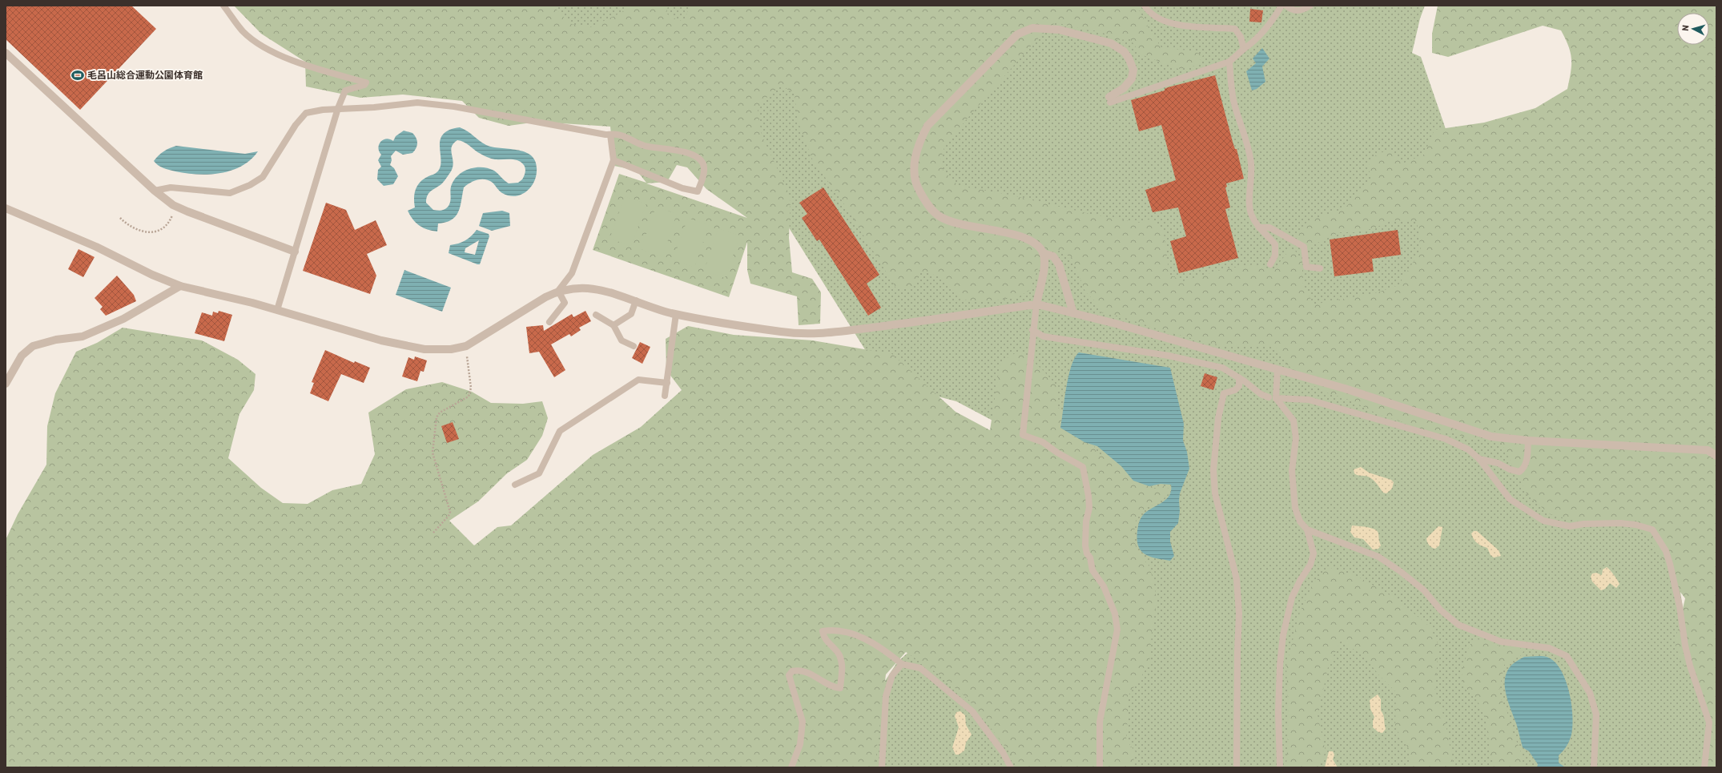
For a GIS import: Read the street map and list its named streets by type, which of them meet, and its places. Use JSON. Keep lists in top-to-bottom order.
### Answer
{
  "places": {
    "sports": ["毛呂山総合運動公園体育館"]
  },
  "north": "left"
}
